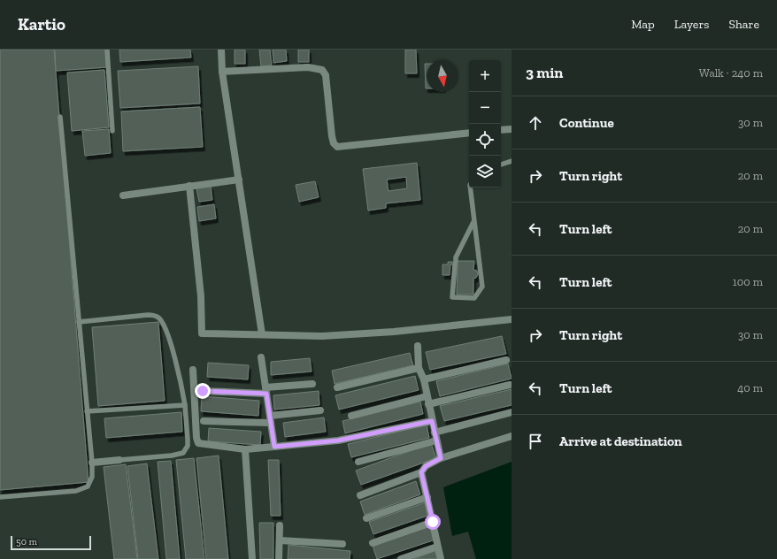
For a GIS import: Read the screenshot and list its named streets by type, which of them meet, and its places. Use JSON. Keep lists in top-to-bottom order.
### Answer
{
  "scale_bar": "50 m",
  "north": "bottom",
  "page": {
    "header": "Kartio",
    "nav": ["Map", "Layers", "Share"],
    "heading": ["3 min", "Walk · 240 m"],
    "map_buttons": ["+", "−"],
    "list": [
      ["Continue", "30 m"],
      ["Turn right", "20 m"],
      ["Turn left", "20 m"],
      ["Turn left", "100 m"],
      ["Turn right", "30 m"],
      ["Turn left", "40 m"],
      "Arrive at destination"
    ],
    "scale": "50 m"
  }
}
